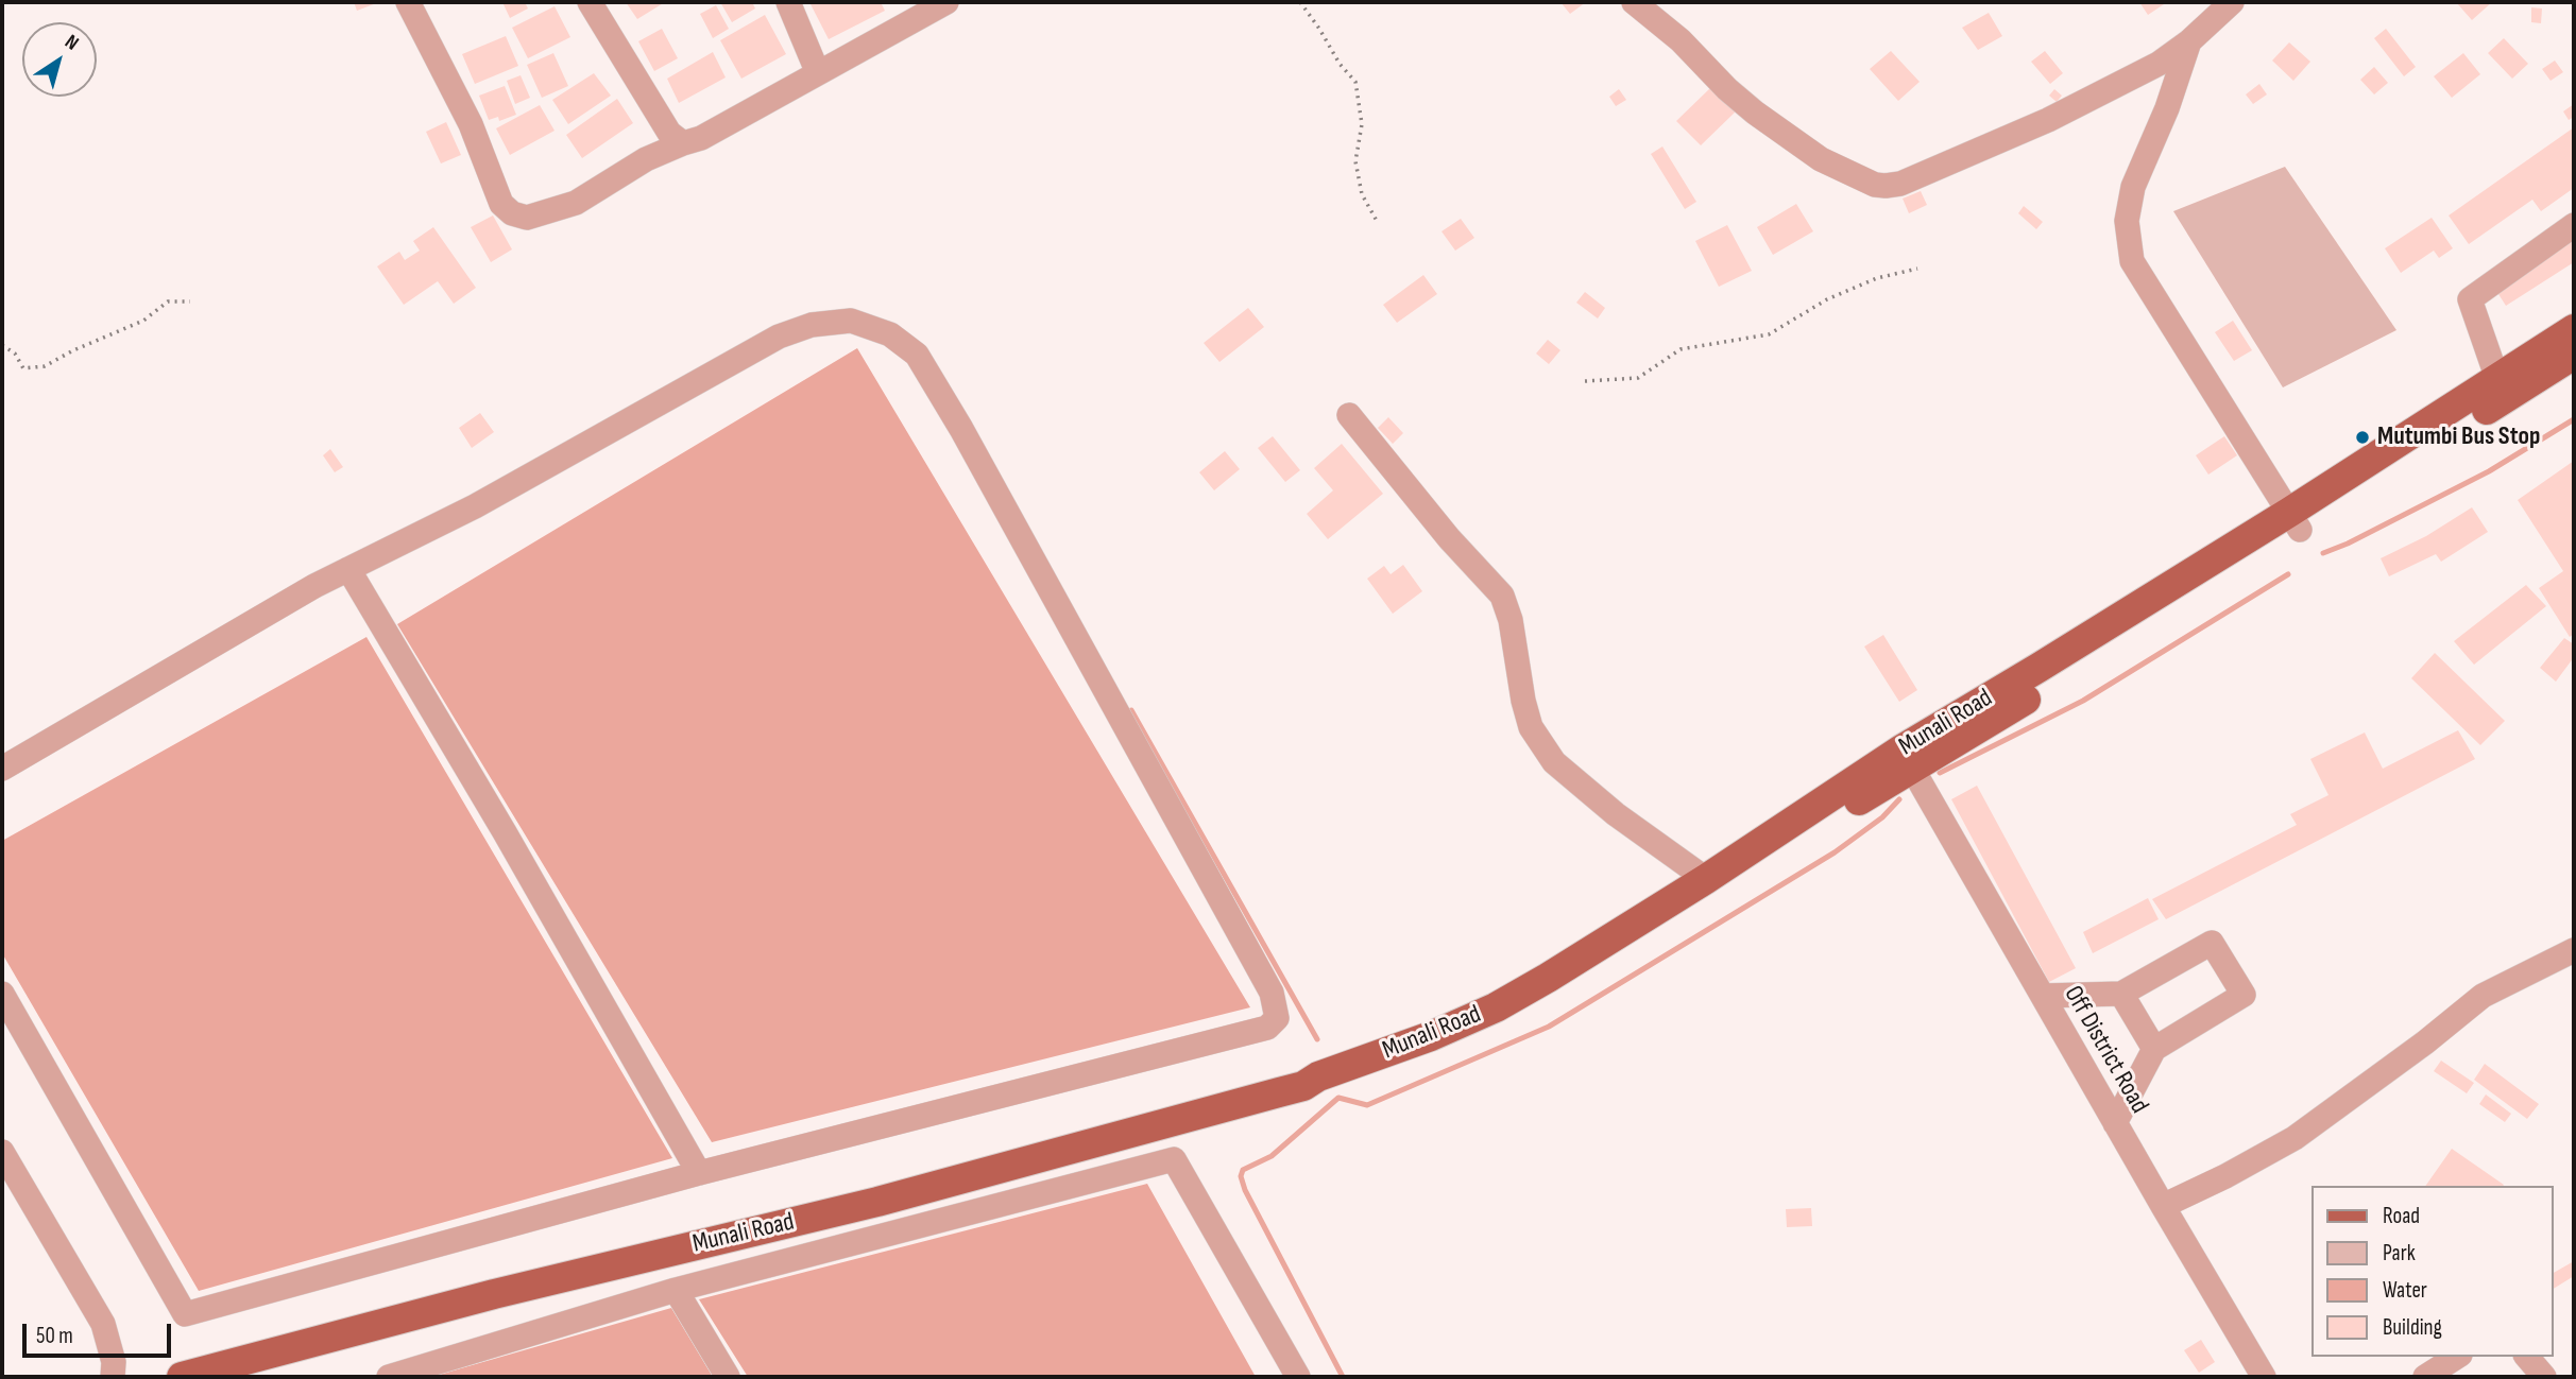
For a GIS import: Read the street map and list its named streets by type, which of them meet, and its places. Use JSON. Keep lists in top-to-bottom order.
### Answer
{
  "streets": {
    "main road": ["Munali Road"],
    "street": ["Off District Road"]
  },
  "crossings": [
    ["Munali Road", "Off District Road"]
  ],
  "places": ["Mutumbi Bus Stop"],
  "legend": [
    "Road",
    "Park",
    "Water",
    "Building"
  ],
  "scale_bar": "50 m",
  "north": "top right"
}
